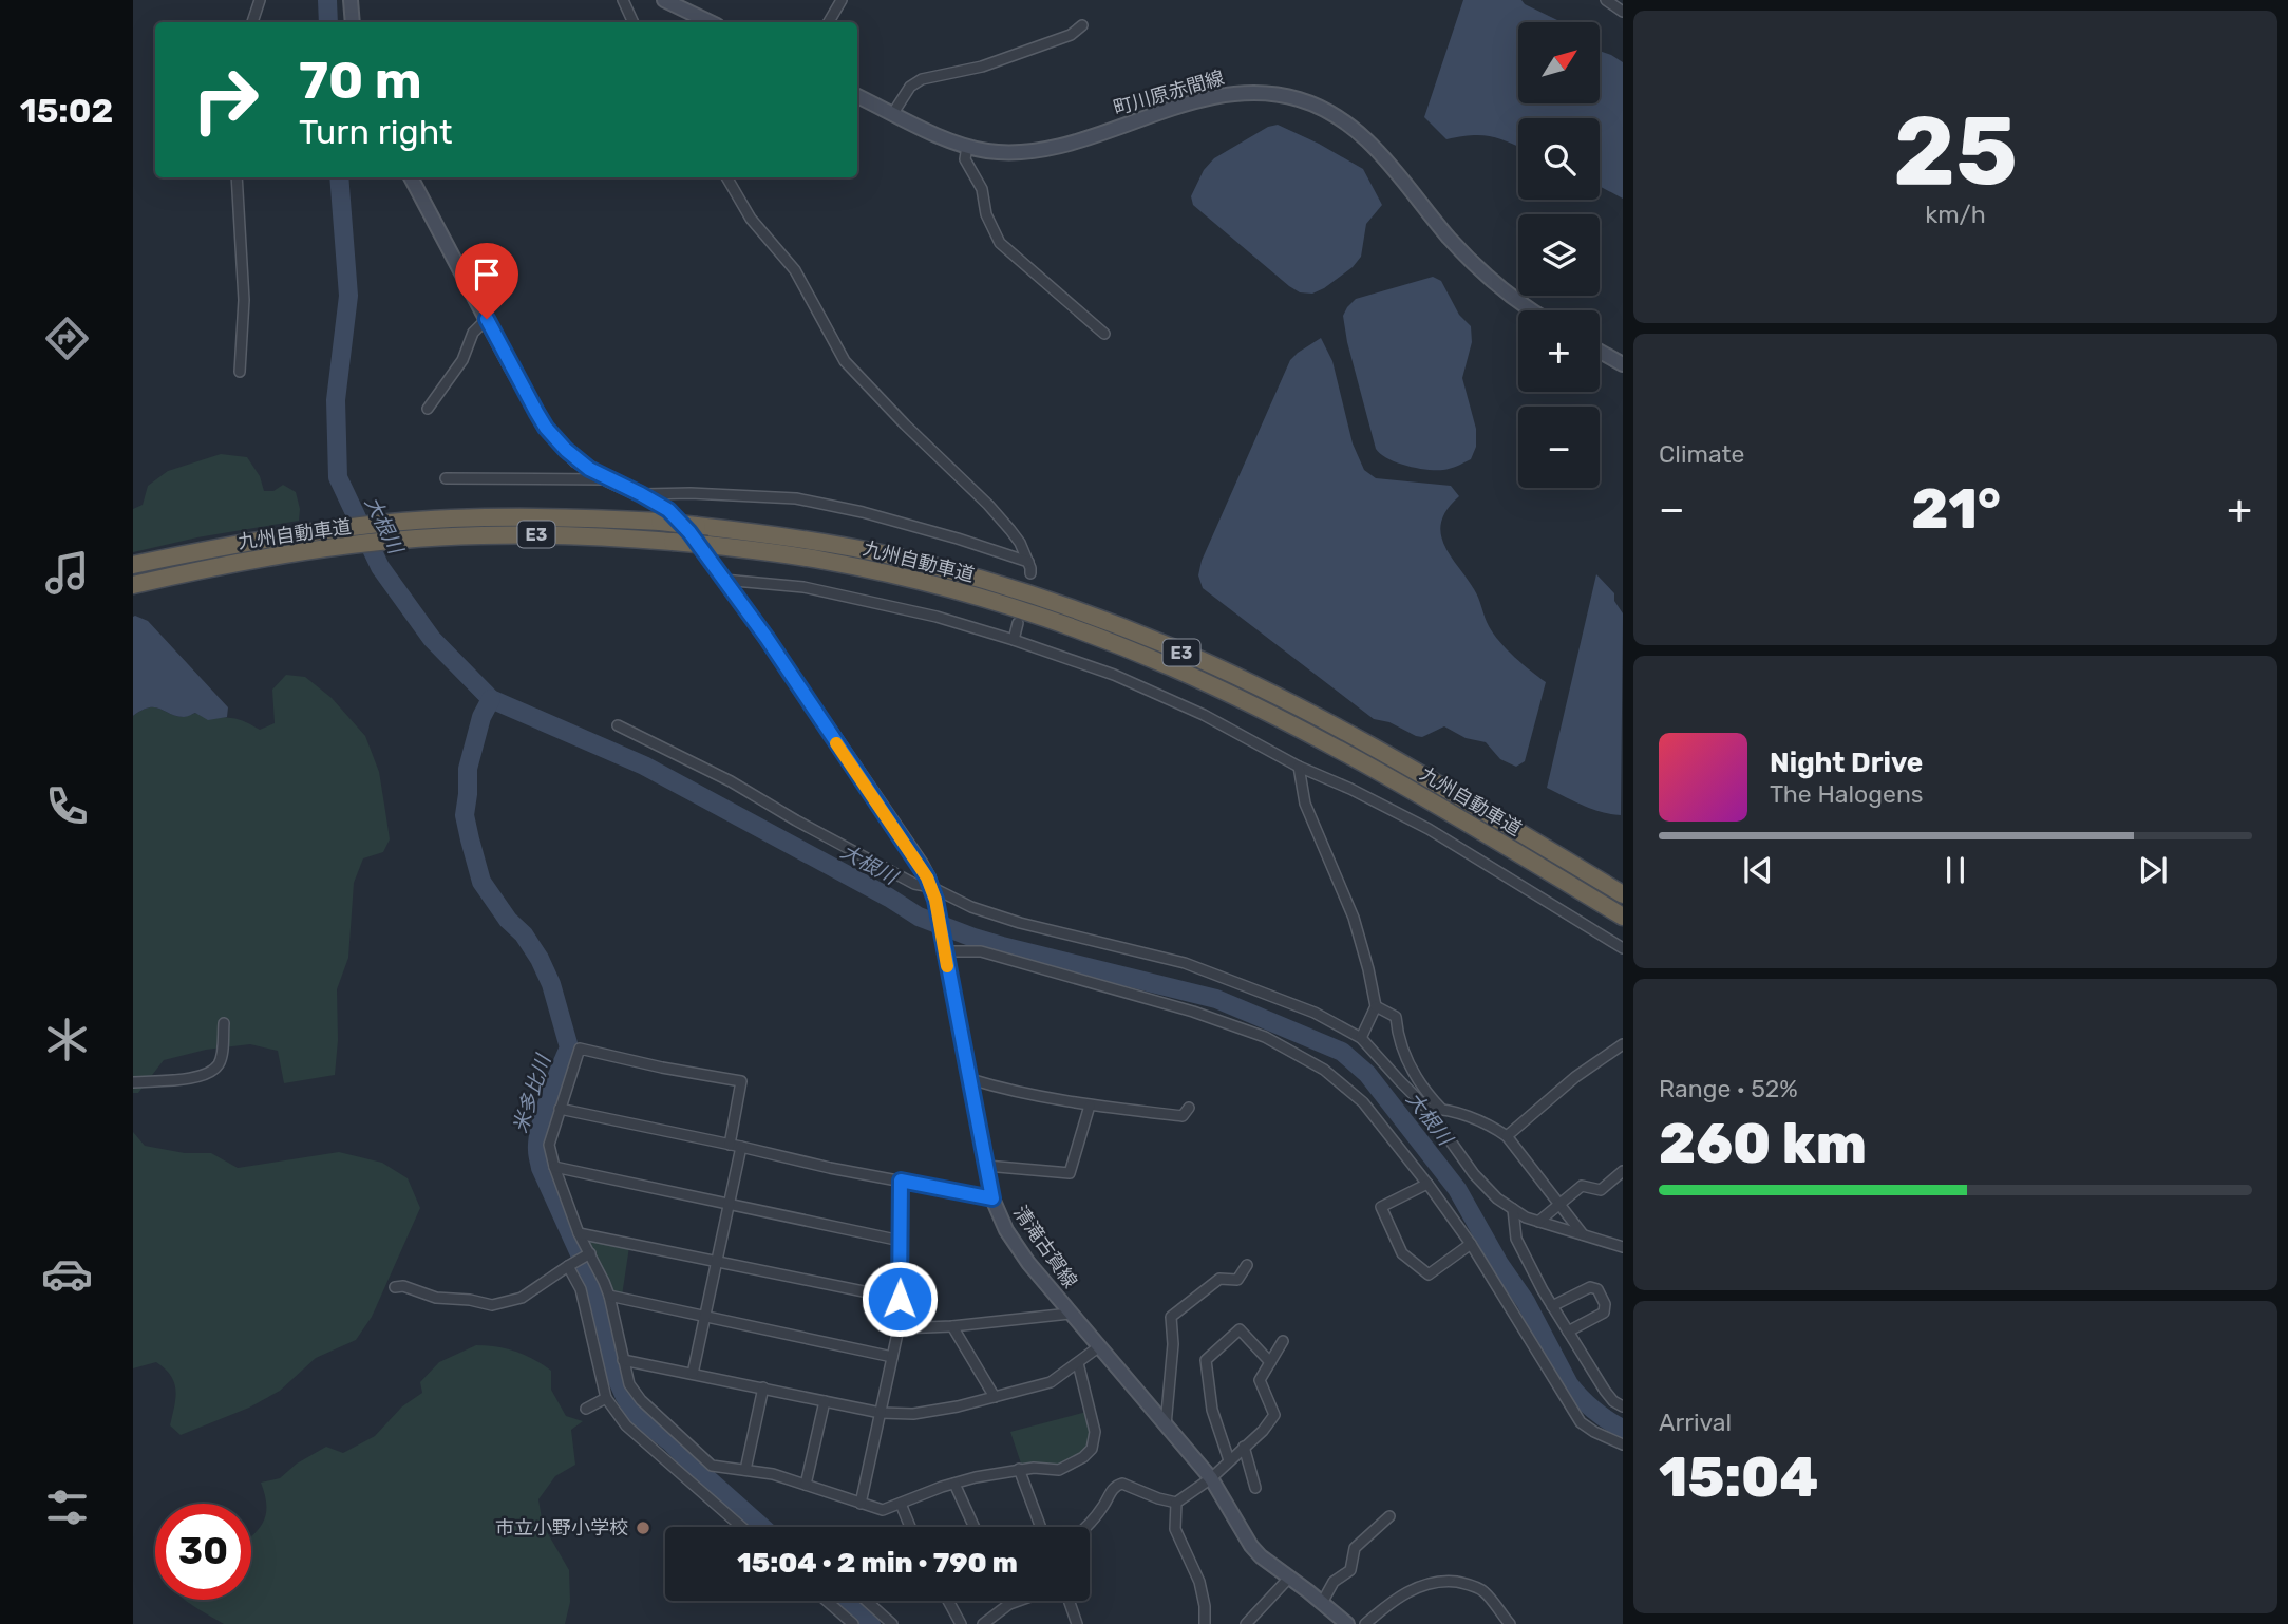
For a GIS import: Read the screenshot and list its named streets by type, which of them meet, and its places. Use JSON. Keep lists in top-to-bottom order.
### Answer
{
  "streets": {
    "highway": ["九州自動車道", "E3"],
    "main road": ["町川原赤間線", "清滝古賀線"]
  },
  "water": ["大根川", "米多比川"],
  "places": ["市立小野小学校"],
  "north": "top right",
  "page": {
    "tabs": "15:02",
    "tile": [
      ["25", "km/h"],
      "Climate",
      ["Range · 52%", "260 km"],
      ["Arrival", "15:04"]
    ],
    "map_buttons": ["+", "−"],
    "turn": ["70 m", "Turn right"],
    "heat": ["−", "21°", "+"],
    "song": ["Night Drive", "The Halogens"],
    "limit": "30",
    "trip": "15:04 · 2 min · 790 m"
  }
}
